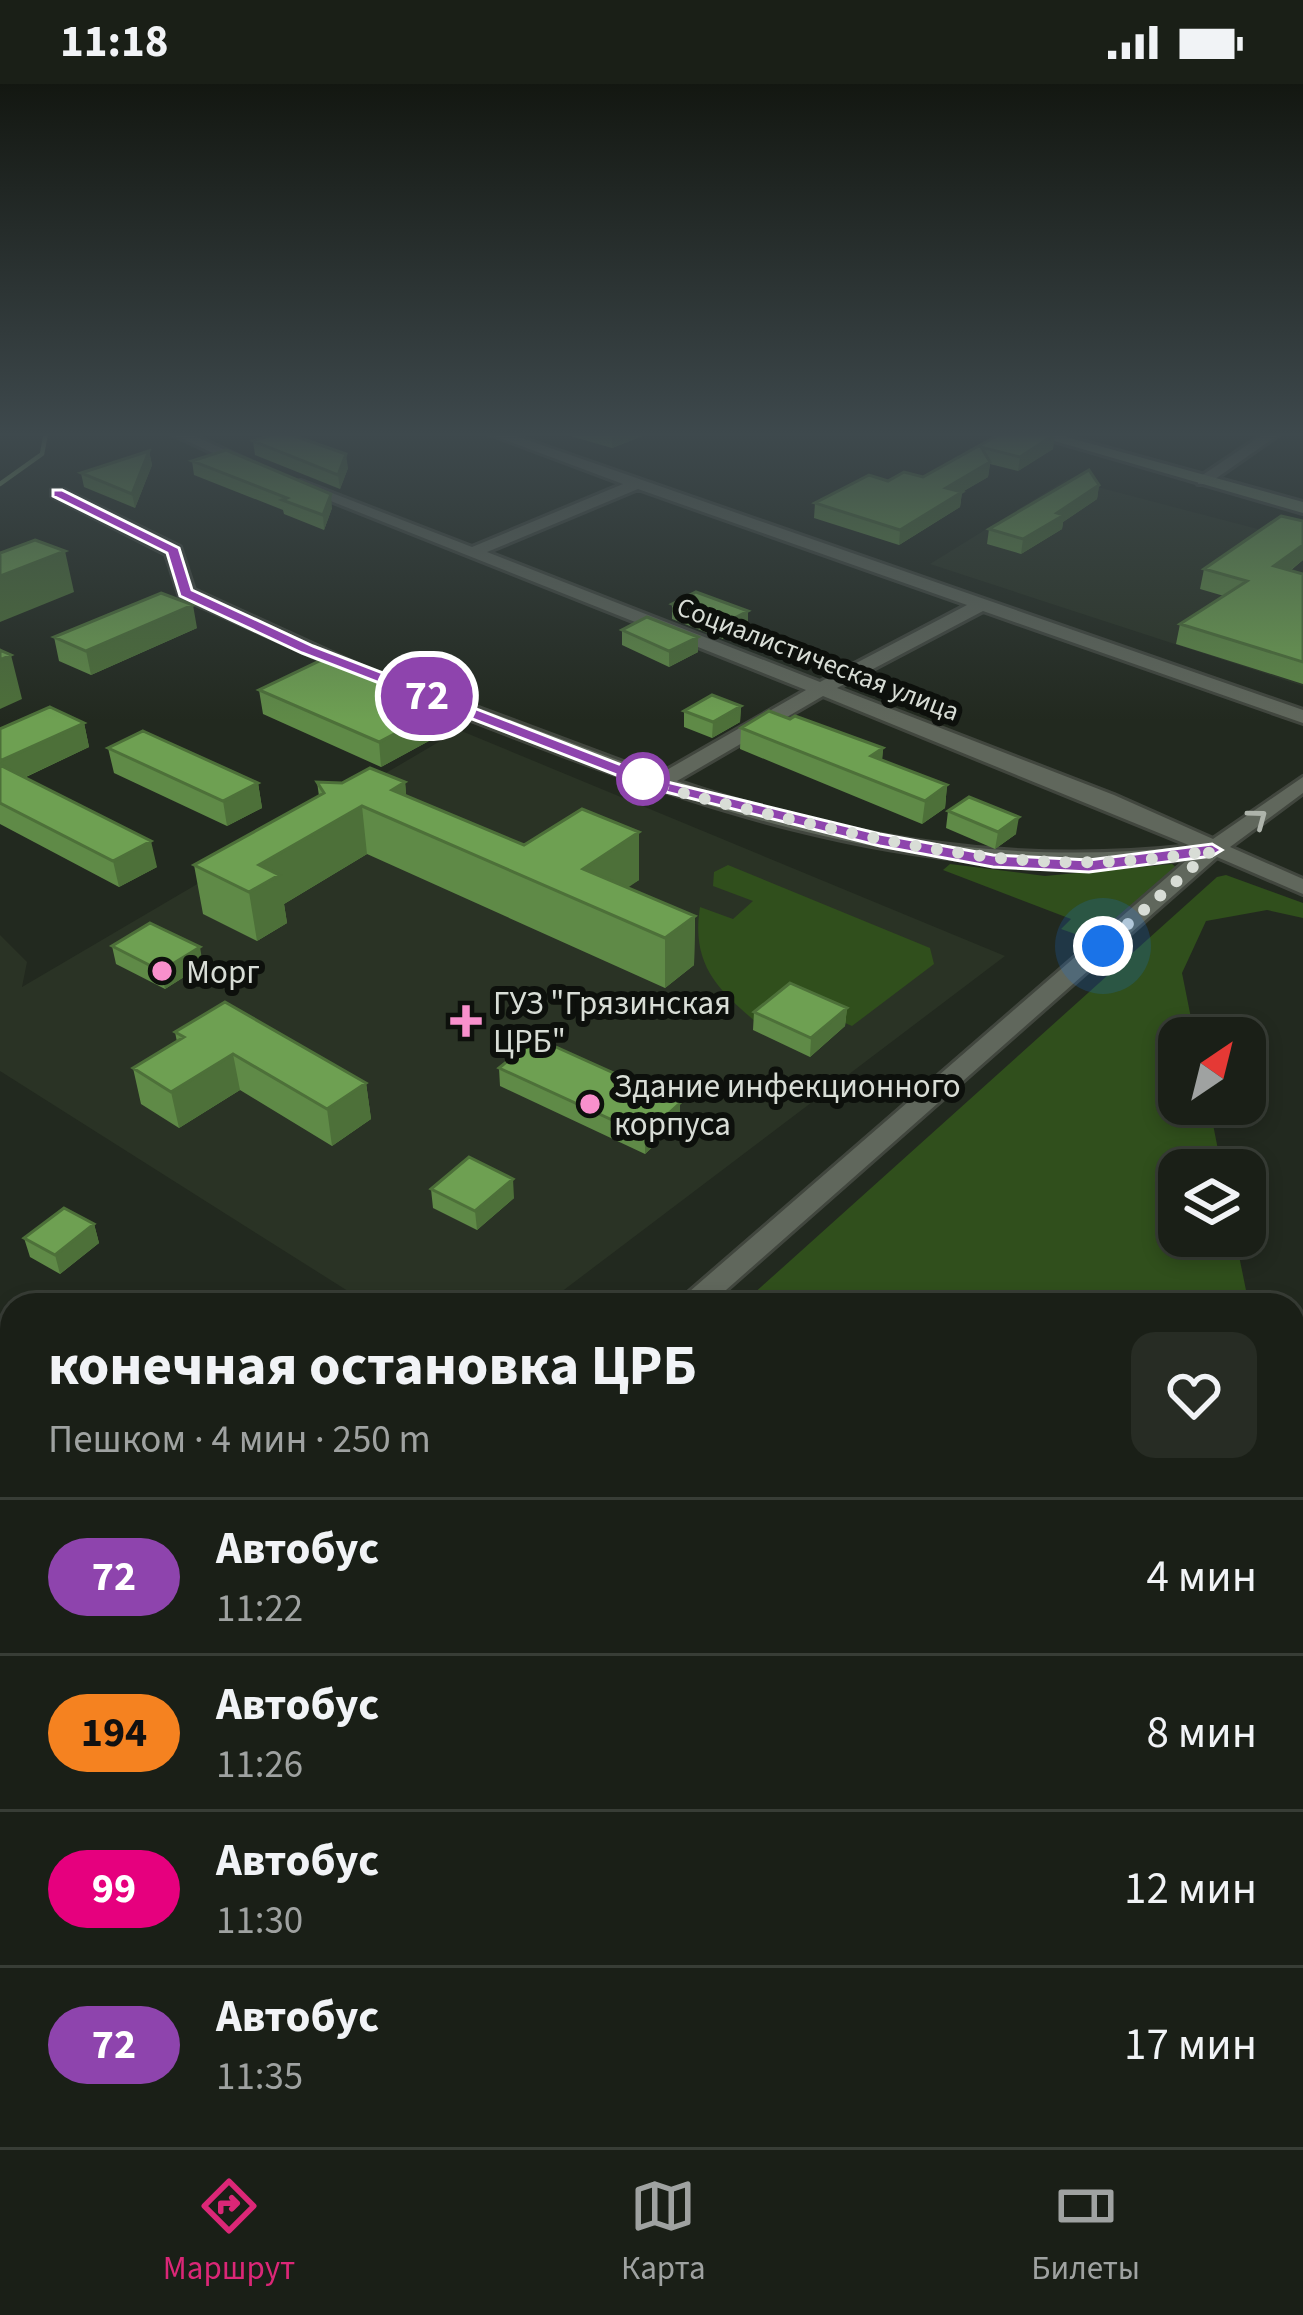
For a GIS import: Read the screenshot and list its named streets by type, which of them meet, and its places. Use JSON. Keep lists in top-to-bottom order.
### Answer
{
  "streets": {
    "street": ["Социалистическая улица"]
  },
  "places": {
    "other": ["Морг", "Здание инфекционного корпуса"],
    "health": ["ГУЗ \"Грязинская ЦРБ\""]
  },
  "lines": ["bus line 72"],
  "north": "top right",
  "page": {
    "status": "11:18",
    "on_map": "72",
    "heading": ["конечная остановка ЦРБ", "Пешком · 4 мин · 250 m"],
    "list": [
      {
        "mark": "72",
        "name": "Автобус",
        "note": "11:22",
        "value": "4 мин"
      },
      {
        "mark": "194",
        "name": "Автобус",
        "note": "11:26",
        "value": "8 мин"
      },
      {
        "mark": "99",
        "name": "Автобус",
        "note": "11:30",
        "value": "12 мин"
      },
      {
        "mark": "72",
        "name": "Автобус",
        "note": "11:35",
        "value": "17 мин"
      }
    ],
    "tabs": ["Маршрут", "Карта", "Билеты"]
  }
}
